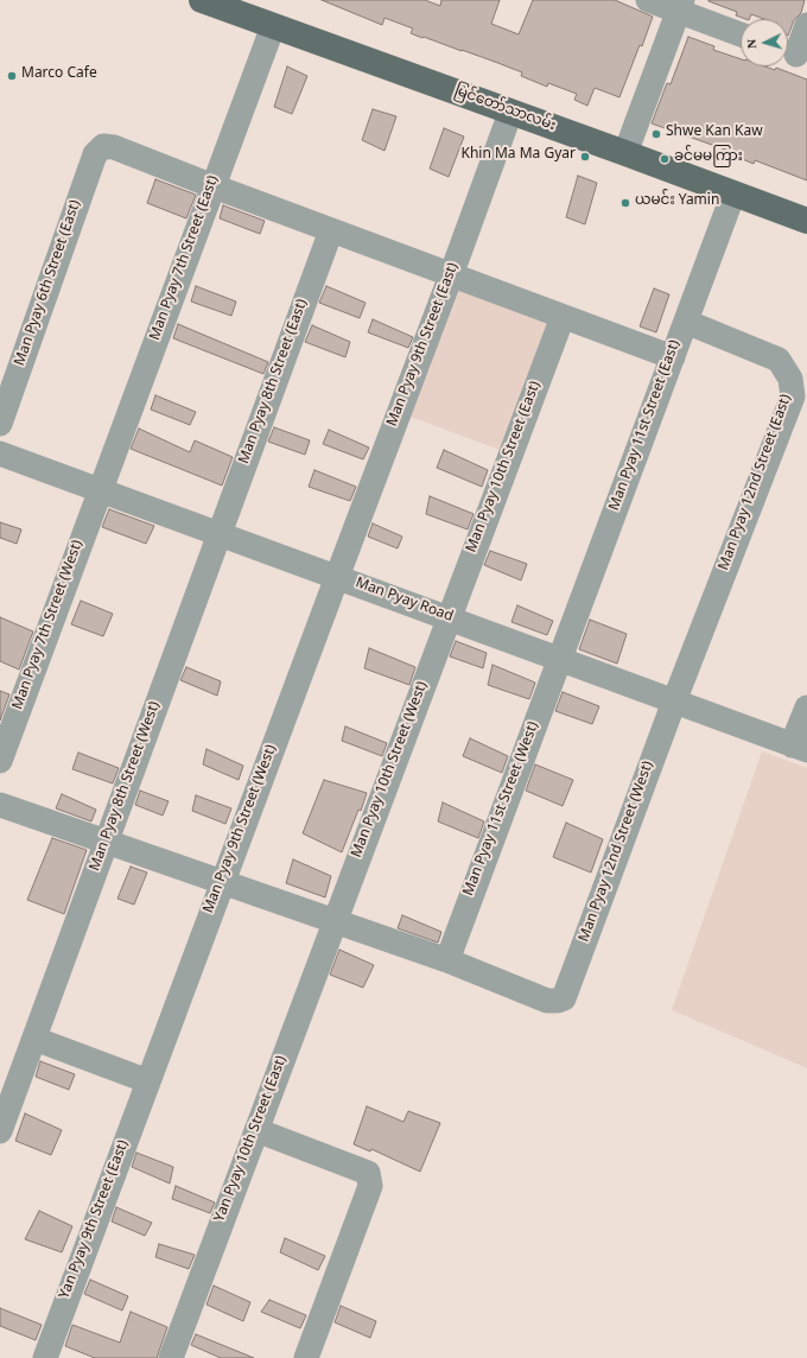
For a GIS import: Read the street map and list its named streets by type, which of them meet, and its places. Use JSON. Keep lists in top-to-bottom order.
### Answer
{
  "streets": {
    "main road": ["မြင်တော်သာလမ်း"],
    "street": [
      "Man Pyay 7th Street (East)",
      "Man Pyay 6th Street (East)",
      "Man Pyay 9th Street (East)",
      "Man Pyay 8th Street (East)",
      "Man Pyay 11st Street (East)",
      "Man Pyay 10th Street (East)",
      "Man Pyay 12nd Street (East)",
      "Man Pyay Road",
      "Man Pyay 7th Street (West)",
      "Man Pyay 10th Street (West)",
      "Man Pyay 8th Street (West)",
      "Man Pyay 11st Street (West)",
      "Man Pyay 9th Street (West)",
      "Man Pyay 12nd Street (West)",
      "Yan Pyay 10th Street (East)",
      "Yan Pyay 9th Street (East)"
    ]
  },
  "crossings": [
    ["မြင်တော်သာလမ်း", "Man Pyay 7th Street (East)"],
    ["မြင်တော်သာလမ်း", "Man Pyay 9th Street (East)"],
    ["မြင်တော်သာလမ်း", "Man Pyay 11st Street (East)"],
    ["Man Pyay 7th Street (East)", "Man Pyay 6th Street (East)"],
    ["Man Pyay 7th Street (East)", "Man Pyay Road"],
    ["Man Pyay 7th Street (East)", "Man Pyay 7th Street (West)"],
    ["Man Pyay 9th Street (East)", "Man Pyay Road"],
    ["Man Pyay 9th Street (East)", "Man Pyay 9th Street (West)"],
    ["Man Pyay 8th Street (East)", "Man Pyay Road"],
    ["Man Pyay 8th Street (East)", "Man Pyay 8th Street (West)"],
    ["Man Pyay 11st Street (East)", "Man Pyay 12nd Street (East)"],
    ["Man Pyay 11st Street (East)", "Man Pyay Road"],
    ["Man Pyay 11st Street (East)", "Man Pyay 11st Street (West)"],
    ["Man Pyay 10th Street (East)", "Man Pyay Road"],
    ["Man Pyay 10th Street (East)", "Man Pyay 10th Street (West)"],
    ["Man Pyay 12nd Street (East)", "Man Pyay Road"],
    ["Man Pyay 12nd Street (East)", "Man Pyay 12nd Street (West)"],
    ["Man Pyay Road", "Man Pyay 7th Street (West)"],
    ["Man Pyay Road", "Man Pyay 10th Street (West)"],
    ["Man Pyay Road", "Man Pyay 8th Street (West)"],
    ["Man Pyay Road", "Man Pyay 11st Street (West)"],
    ["Man Pyay Road", "Man Pyay 9th Street (West)"],
    ["Man Pyay Road", "Man Pyay 12nd Street (West)"],
    ["Man Pyay 10th Street (West)", "Yan Pyay 10th Street (East)"],
    ["Man Pyay 11st Street (West)", "Man Pyay 12nd Street (West)"],
    ["Man Pyay 9th Street (West)", "Yan Pyay 9th Street (East)"]
  ],
  "places": [
    "Marco Cafe",
    "Shwe Kan Kaw",
    "Khin Ma Ma Gyar",
    "ခင်မမကြား",
    "ယမင်း Yamin"
  ],
  "north": "left"
}
